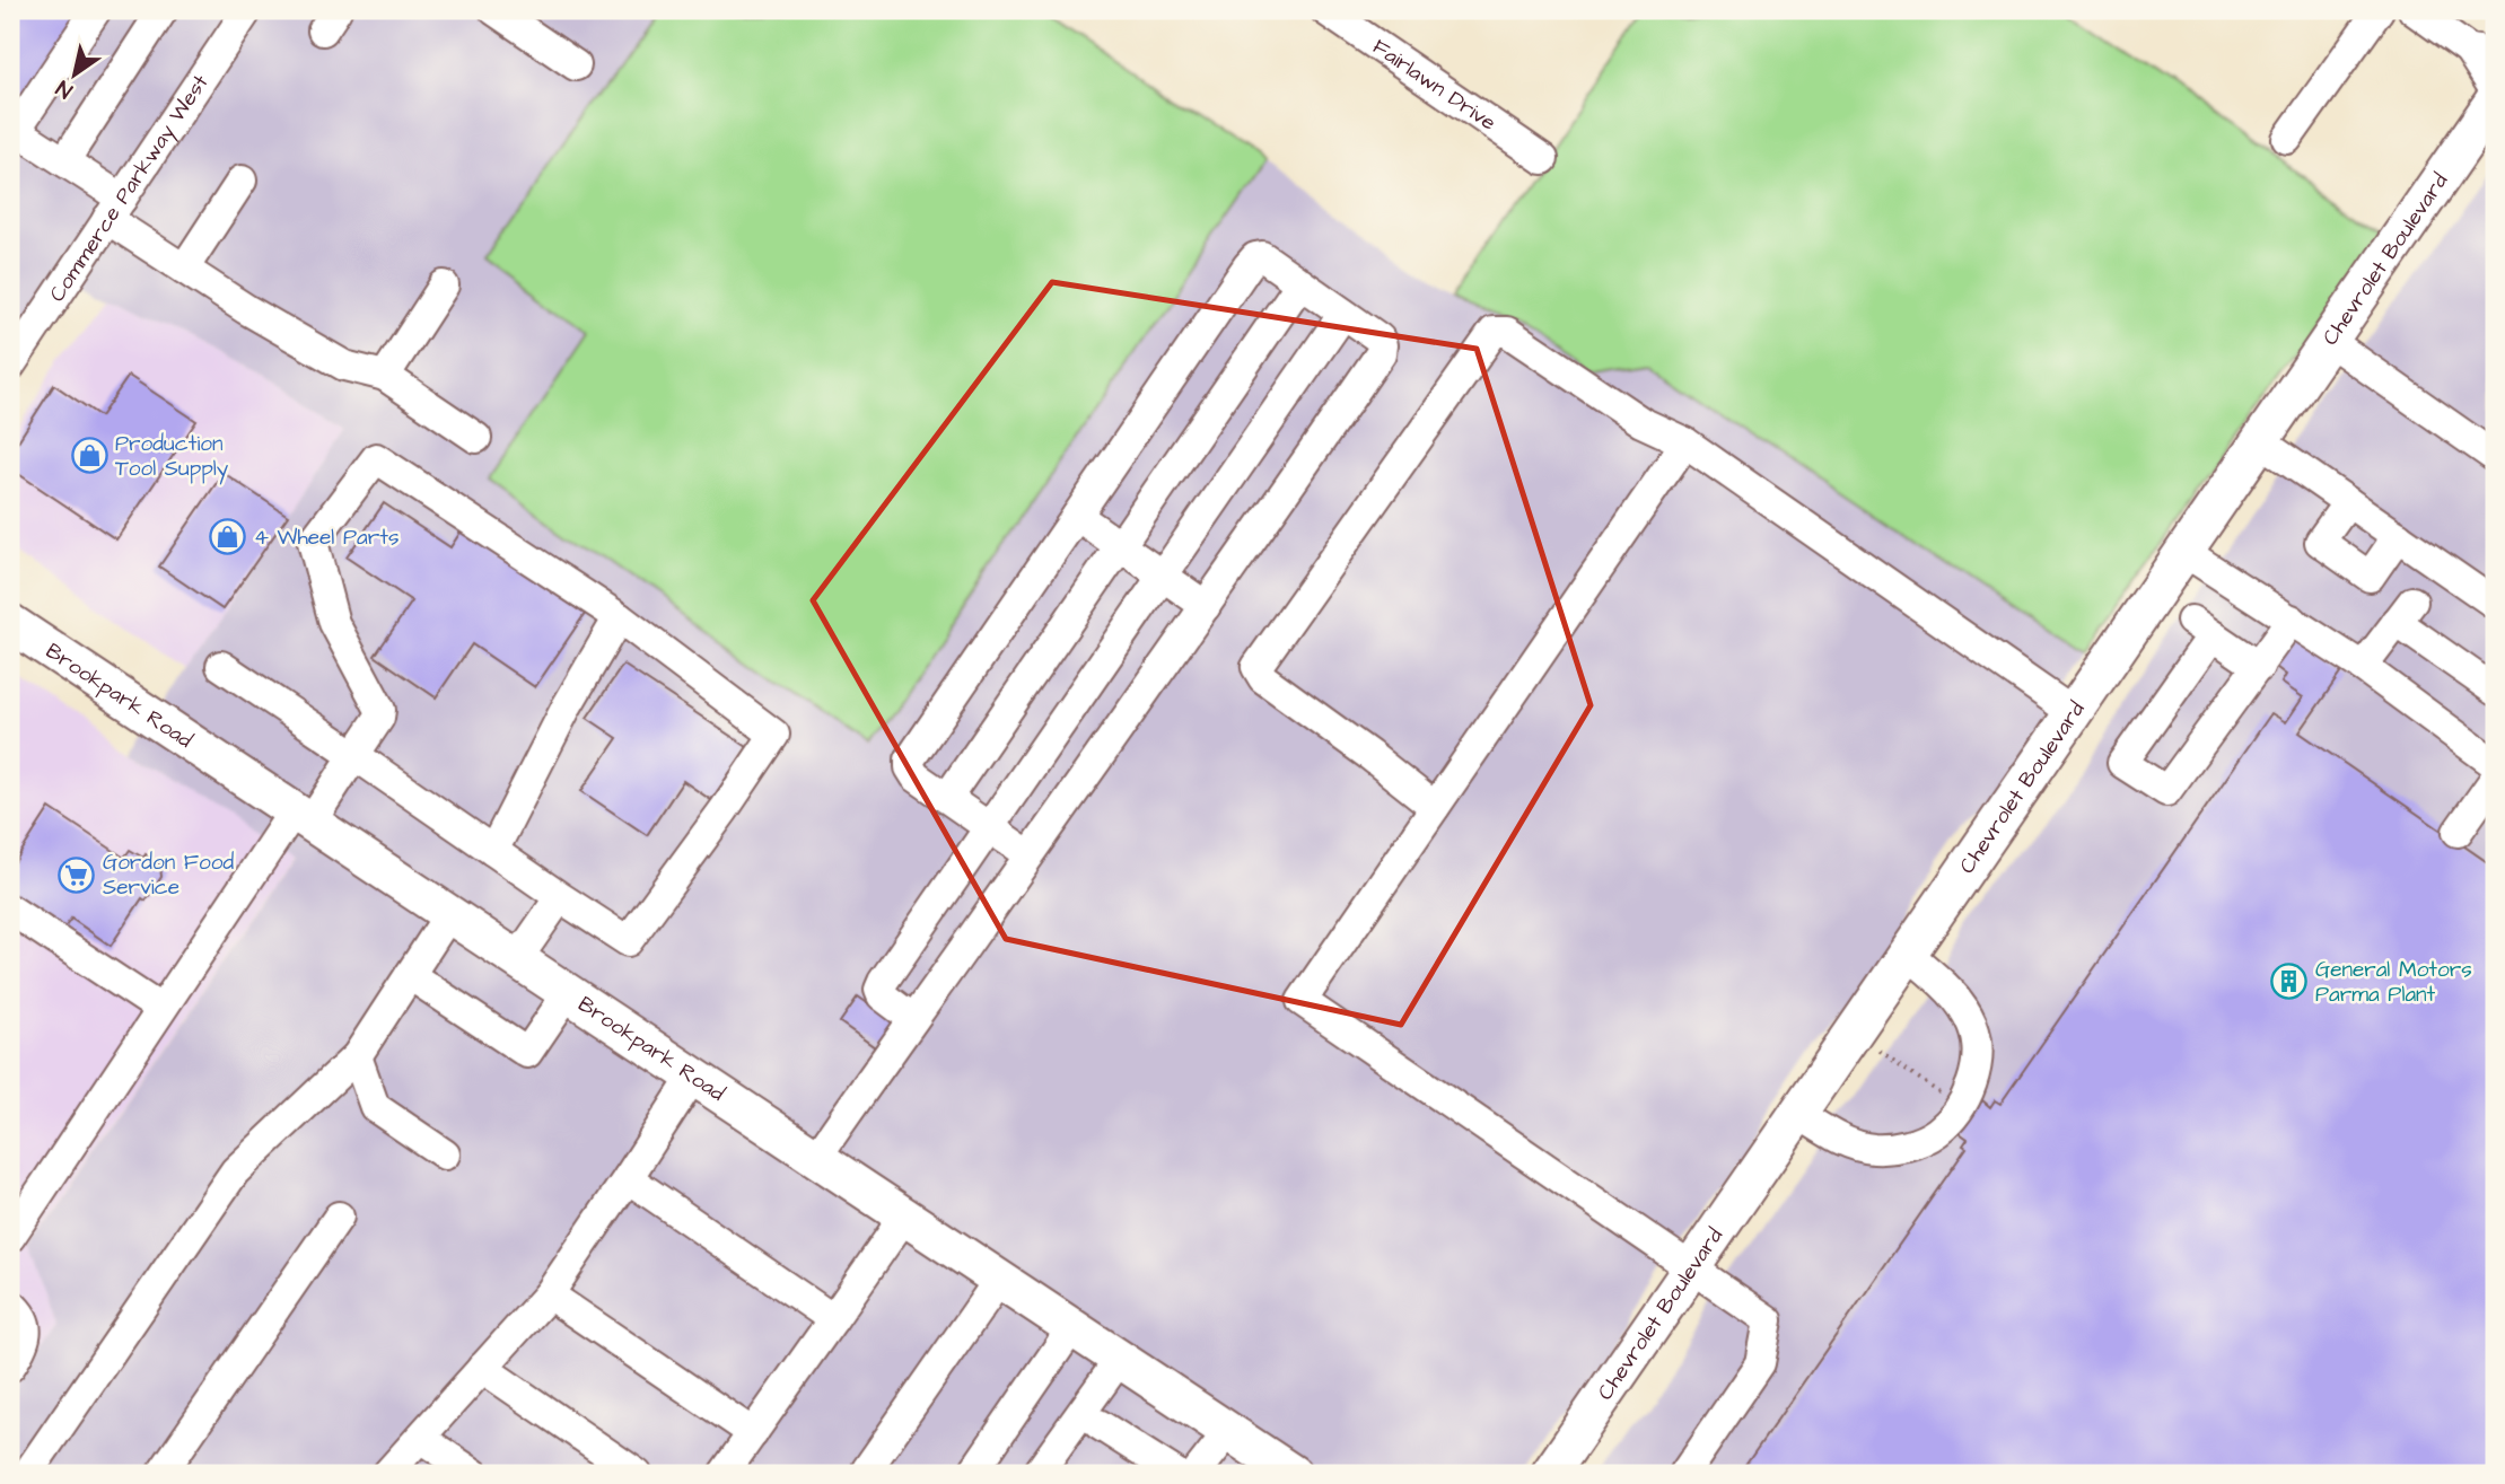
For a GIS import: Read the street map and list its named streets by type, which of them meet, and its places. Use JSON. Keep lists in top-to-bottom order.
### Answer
{
  "streets": {
    "main road": ["Chevrolet Boulevard", "Brookpark Road"],
    "street": ["Fairlawn Drive", "Commerce Parkway West"]
  },
  "places": {
    "shop": ["Production Tool Supply", "4 Wheel Parts"],
    "supermarket": ["Gordon Food Service"],
    "building": ["General Motors Parma Plant"]
  },
  "north": "bottom left"
}
